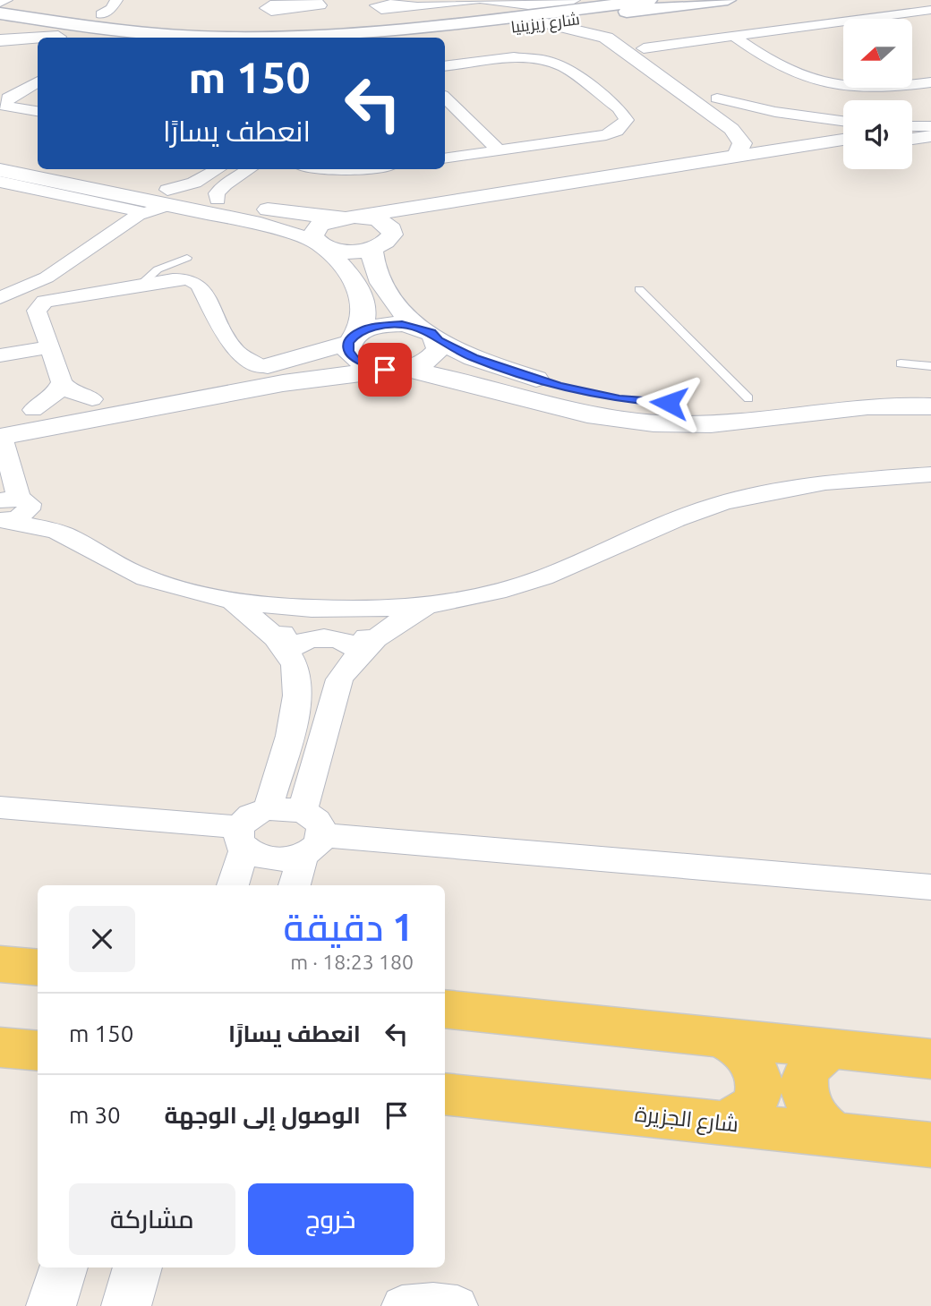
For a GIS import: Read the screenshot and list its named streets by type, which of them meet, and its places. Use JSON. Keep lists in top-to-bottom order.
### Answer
{
  "streets": {
    "main road": ["شارع زيزينيا", "شارع الجزيرة"]
  },
  "north": "left",
  "page": {
    "turn": ["150 m", "انعطف يسارًا"],
    "heading": ["1 دقيقة", "180 m · 18:23"],
    "list": [
      {
        "name": "انعطف يسارًا",
        "value": "150 m"
      },
      {
        "name": "الوصول إلى الوجهة",
        "value": "30 m"
      }
    ],
    "buttons": ["خروج", "مشاركة"]
  }
}
